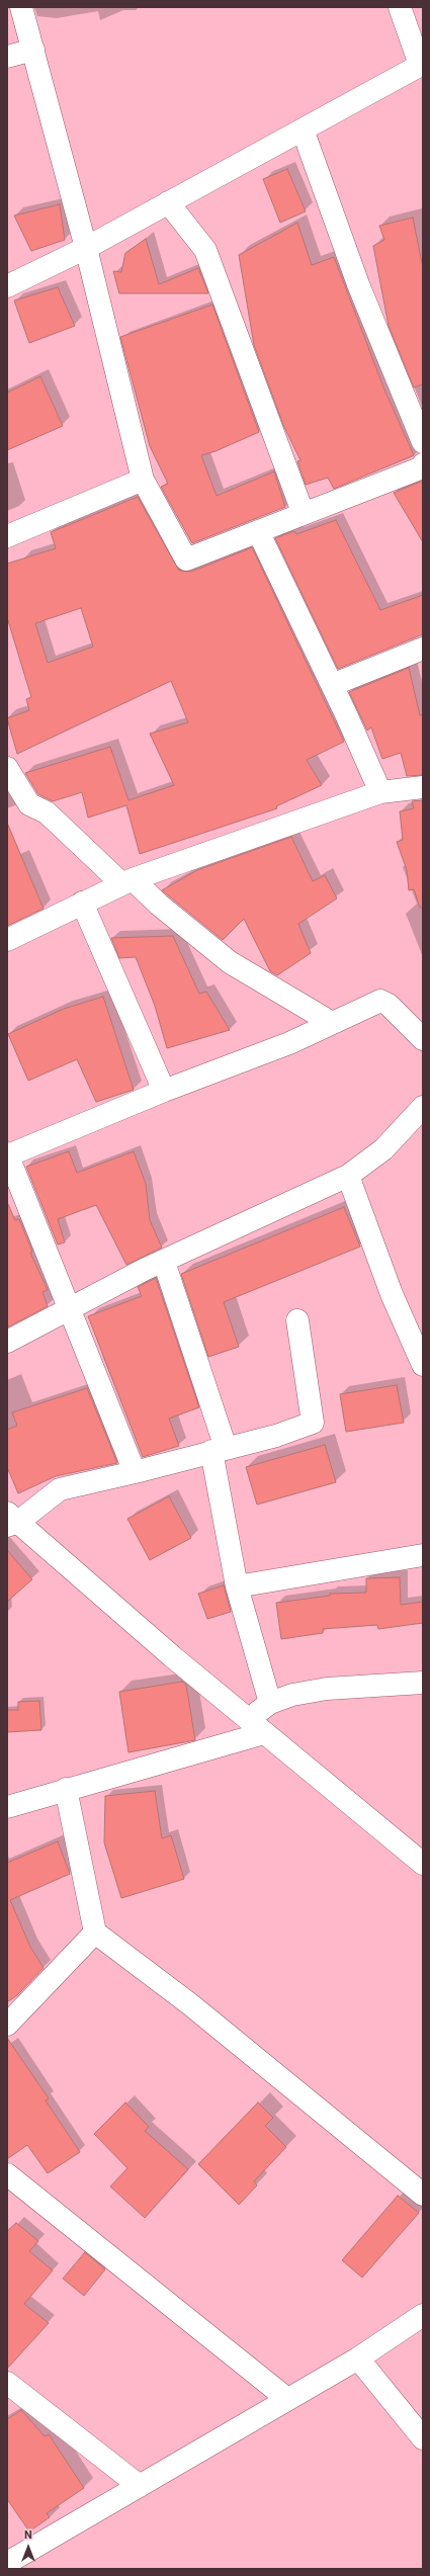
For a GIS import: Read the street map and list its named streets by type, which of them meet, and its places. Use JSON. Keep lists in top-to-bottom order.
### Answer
{
  "north": "top"
}
